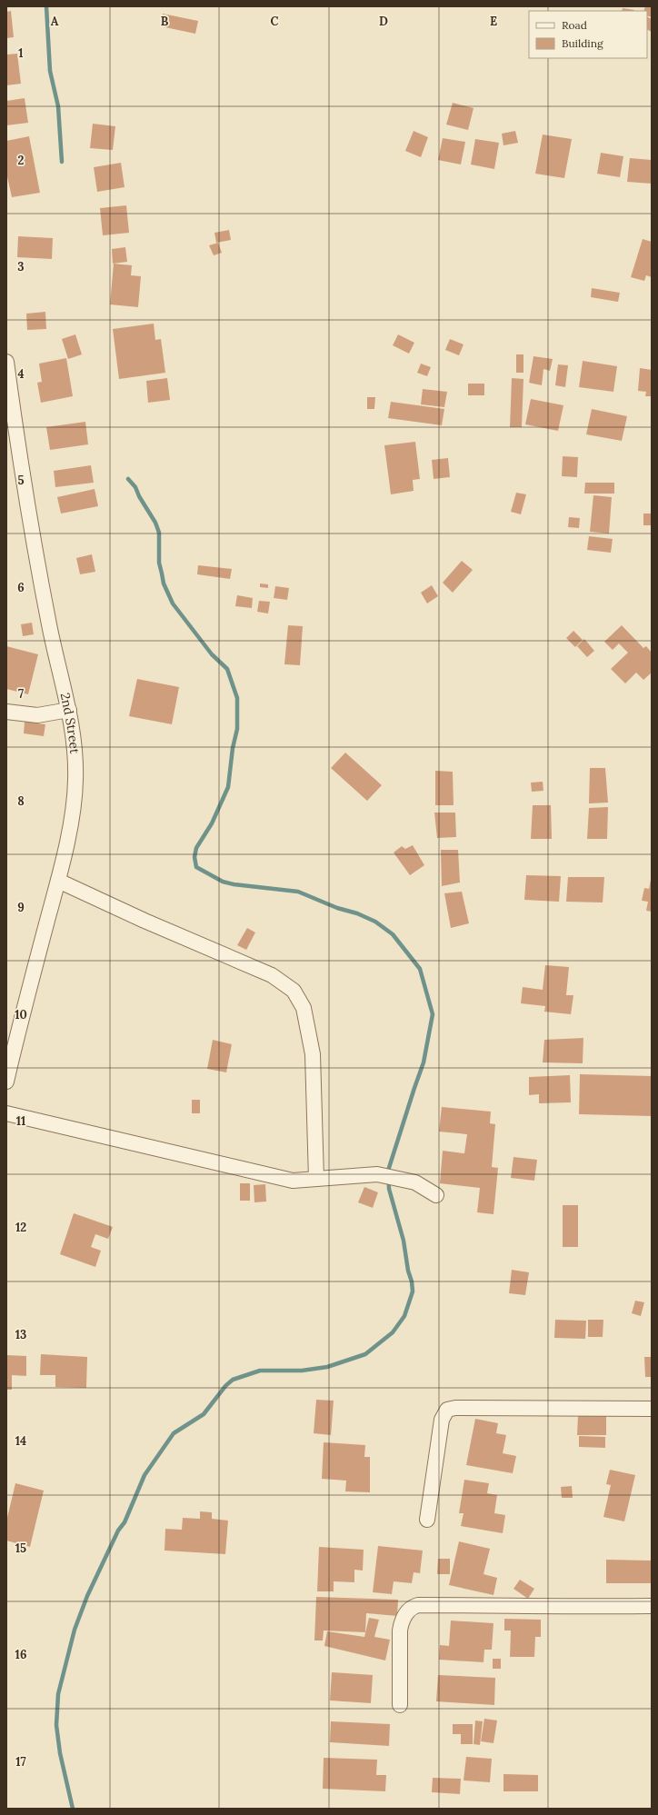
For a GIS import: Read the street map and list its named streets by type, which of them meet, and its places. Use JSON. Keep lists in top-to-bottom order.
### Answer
{
  "streets": {
    "street": ["2nd Street"]
  },
  "legend": ["Road", "Building"],
  "grid": {
    "columns": [
      "A",
      "B",
      "C",
      "D",
      "E"
    ],
    "rows": [
      "1",
      "2",
      "3",
      "4",
      "5",
      "6",
      "7",
      "8",
      "9",
      "10",
      "11",
      "12",
      "13",
      "14",
      "15",
      "16",
      "17"
    ]
  }
}
